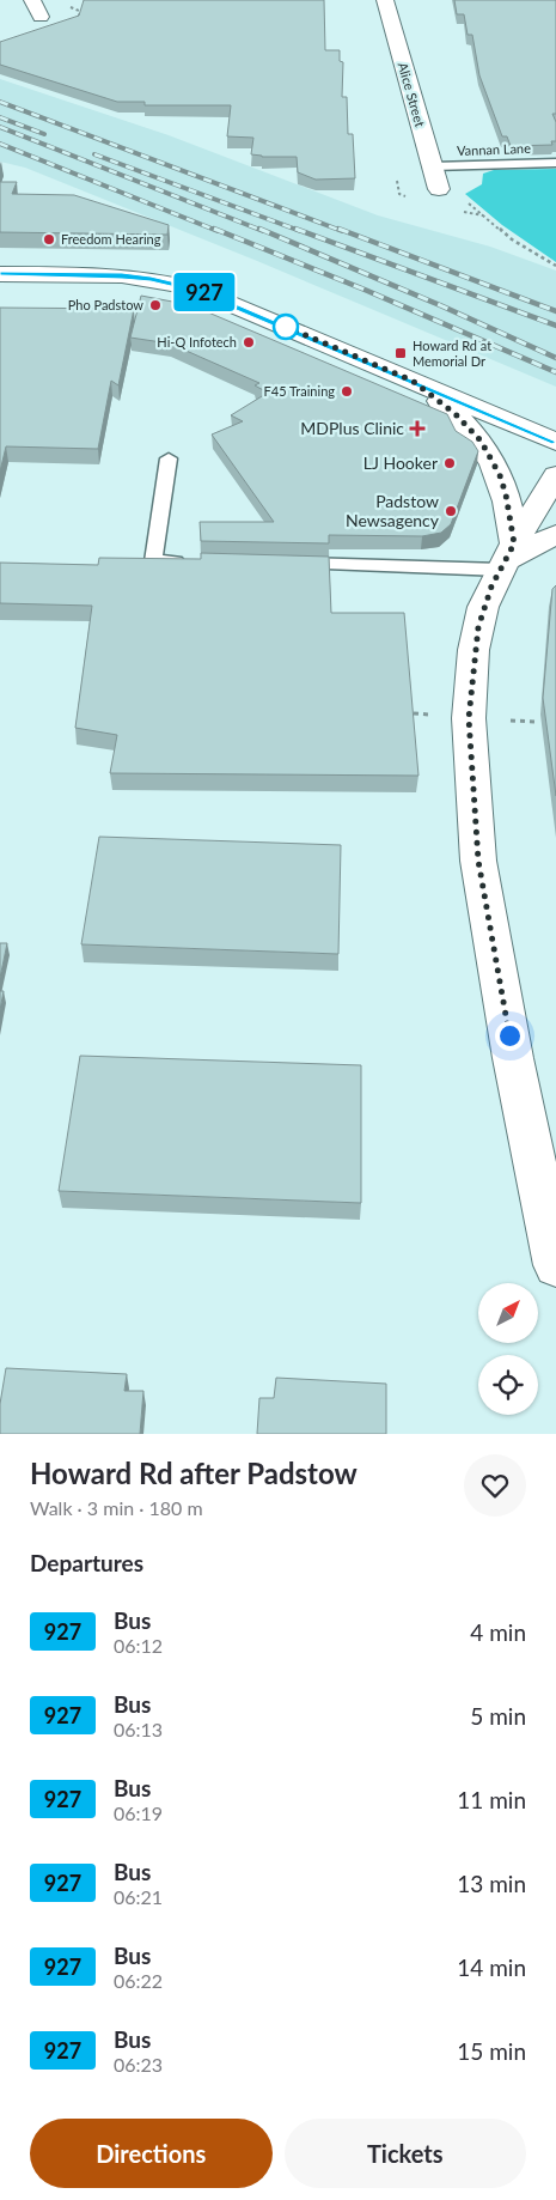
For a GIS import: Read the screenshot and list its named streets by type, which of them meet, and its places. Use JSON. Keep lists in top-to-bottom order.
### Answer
{
  "streets": {
    "street": ["Alice Street"],
    "lane": ["Vannan Lane"]
  },
  "crossings": [
    ["Alice Street", "Vannan Lane"]
  ],
  "places": {
    "other": [
      "Freedom Hearing",
      "Pho Padstow",
      "Hi-Q Infotech",
      "F45 Training",
      "LJ Hooker",
      "Padstow Newsagency"
    ],
    "transit": ["Howard Rd at Memorial Dr"],
    "health": ["MDPlus Clinic"]
  },
  "lines": ["bus line 927"],
  "north": "top right",
  "page": {
    "on_map": "927",
    "heading": [
      ["Howard Rd after Padstow", "Walk · 3 min · 180 m"],
      "Departures"
    ],
    "list": [
      {
        "mark": "927",
        "name": "Bus",
        "note": "06:12",
        "value": "4 min"
      },
      {
        "mark": "927",
        "name": "Bus",
        "note": "06:13",
        "value": "5 min"
      },
      {
        "mark": "927",
        "name": "Bus",
        "note": "06:19",
        "value": "11 min"
      },
      {
        "mark": "927",
        "name": "Bus",
        "note": "06:21",
        "value": "13 min"
      },
      {
        "mark": "927",
        "name": "Bus",
        "note": "06:22",
        "value": "14 min"
      },
      {
        "mark": "927",
        "name": "Bus",
        "note": "06:23",
        "value": "15 min"
      }
    ],
    "buttons": ["Directions", "Tickets"]
  }
}
